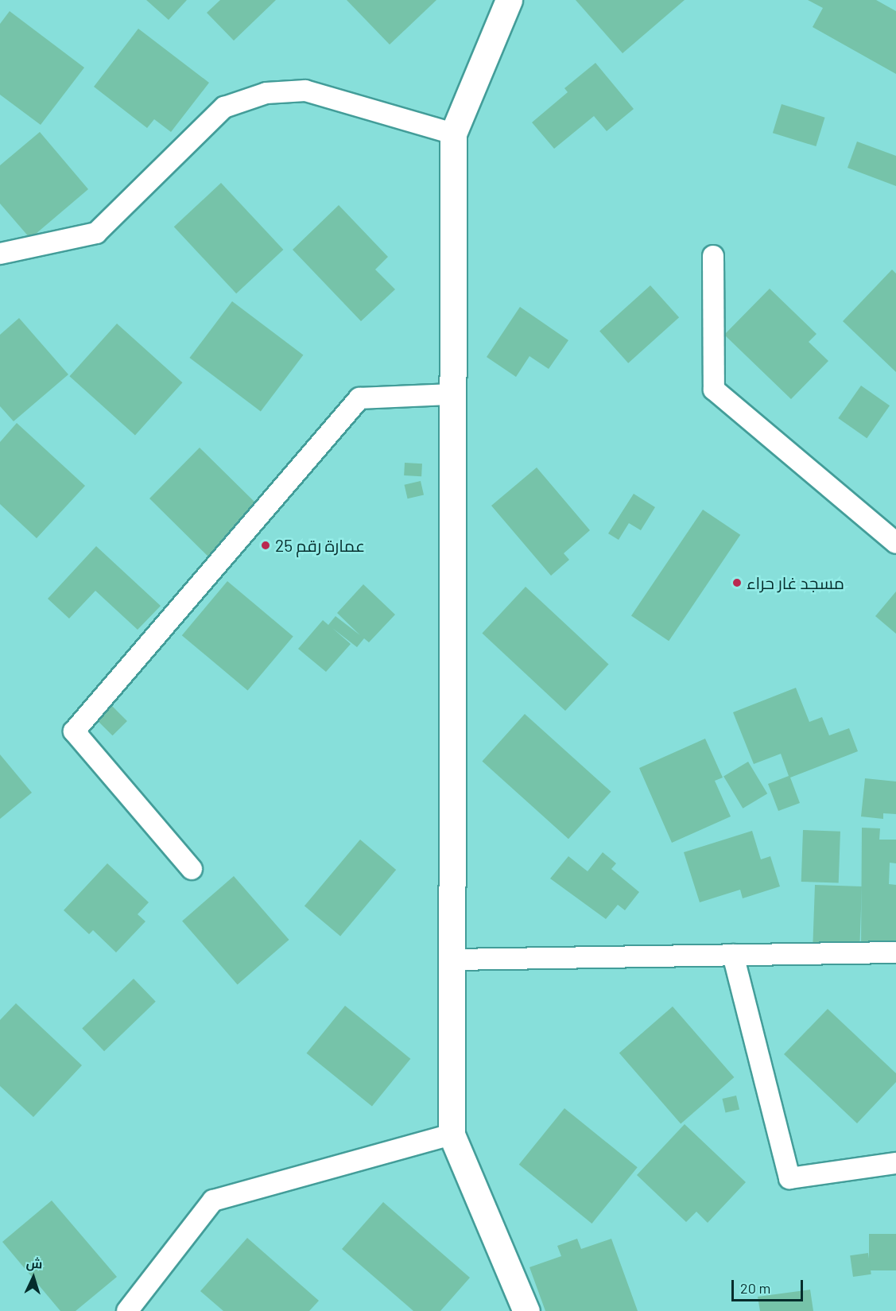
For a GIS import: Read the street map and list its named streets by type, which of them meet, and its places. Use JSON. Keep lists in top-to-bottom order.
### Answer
{
  "places": ["عمارة رقم 25", "مسجد غار حراء"],
  "scale_bar": "20 m",
  "north": "top"
}
